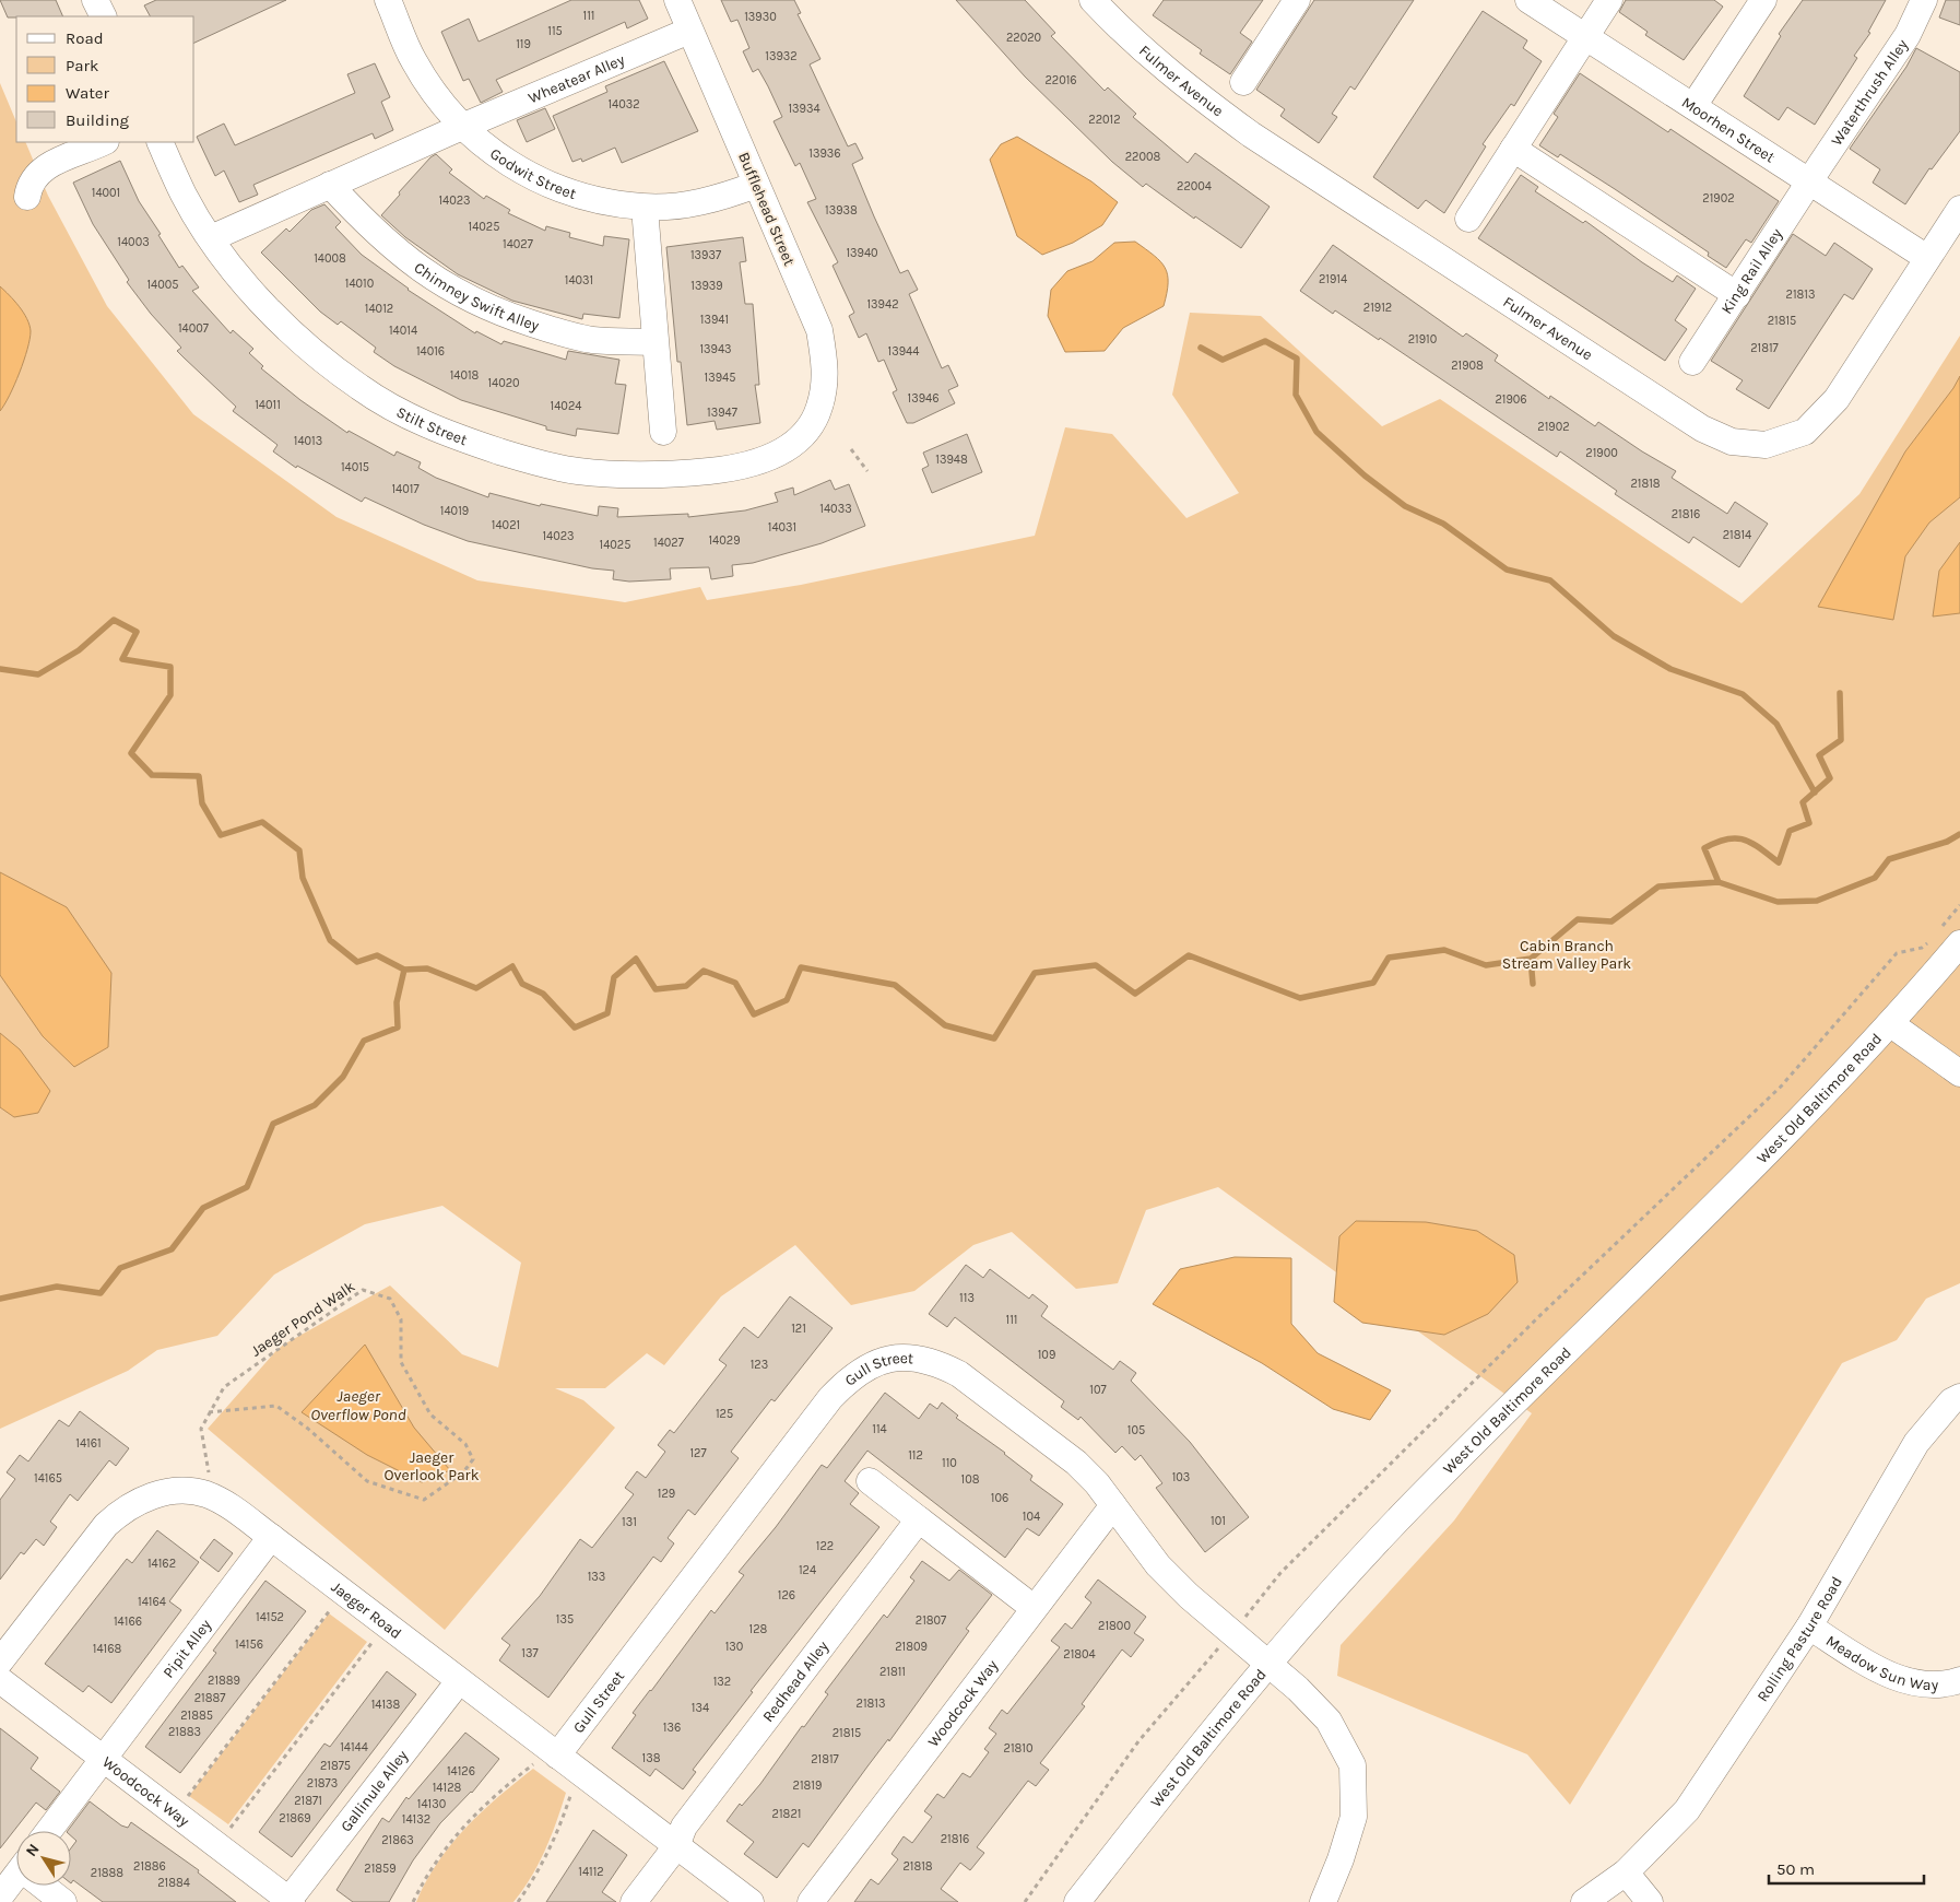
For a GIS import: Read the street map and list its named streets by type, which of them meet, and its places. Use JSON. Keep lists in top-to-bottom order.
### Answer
{
  "streets": {
    "street": [
      "Wheatear Alley",
      "Fulmer Avenue",
      "Waterthrush Alley",
      "Moorhen Street",
      "Godwit Street",
      "Bufflehead Street",
      "King Rail Alley",
      "Chimney Swift Alley",
      "Stilt Street",
      "West Old Baltimore Road",
      "Gull Street",
      "Jaeger Road",
      "Rolling Pasture Road",
      "Pipit Alley",
      "Meadow Sun Way",
      "Redhead Alley",
      "Woodcock Way",
      "Gallinule Alley"
    ],
    "path": ["Jaeger Pond Walk"]
  },
  "crossings": [
    ["Wheatear Alley", "Godwit Street"],
    ["Wheatear Alley", "Bufflehead Street"],
    ["Fulmer Avenue", "Moorhen Street"],
    ["Waterthrush Alley", "Moorhen Street"],
    ["Waterthrush Alley", "King Rail Alley"],
    ["Moorhen Street", "King Rail Alley"],
    ["Godwit Street", "Bufflehead Street"],
    ["Bufflehead Street", "Stilt Street"],
    ["West Old Baltimore Road", "Gull Street"],
    ["Jaeger Pond Walk", "Jaeger Road"],
    ["Gull Street", "Jaeger Road"],
    ["Gull Street", "Woodcock Way"],
    ["Jaeger Road", "Pipit Alley"],
    ["Jaeger Road", "Redhead Alley"],
    ["Jaeger Road", "Gallinule Alley"],
    ["Rolling Pasture Road", "Meadow Sun Way"],
    ["Pipit Alley", "Woodcock Way"],
    ["Woodcock Way", "Gallinule Alley"]
  ],
  "water": ["Jaeger Overflow Pond"],
  "parks": ["Cabin Branch Stream Valley Park", "Jaeger Overlook Park"],
  "house_numbers": [
    "111",
    "13930",
    "115",
    "22020",
    "119",
    "13932",
    "22016",
    "14032",
    "13934",
    "22012",
    "13936",
    "22008",
    "22004",
    "14001",
    "21902",
    "14023",
    "13938",
    "14025",
    "14003",
    "14027",
    "13940",
    "13937",
    "14008",
    "21914",
    "14031",
    "14010",
    "14005",
    "13939",
    "21813",
    "13942",
    "21912",
    "14012",
    "13941",
    "21815",
    "14007",
    "14014",
    "21910",
    "21817",
    "13943",
    "14016",
    "13944",
    "21908",
    "14018",
    "13945",
    "14020",
    "13946",
    "21906",
    "14011",
    "14024",
    "13947",
    "21902",
    "14013",
    "21900",
    "13948",
    "14015",
    "21818",
    "14017",
    "14033",
    "14019",
    "21816",
    "14021",
    "14031",
    "21814",
    "14023",
    "14029",
    "14027",
    "14025",
    "113",
    "111",
    "121",
    "109",
    "123",
    "107",
    "125",
    "114",
    "105",
    "14161",
    "127",
    "112",
    "110",
    "103",
    "14165",
    "108",
    "129",
    "106",
    "104",
    "101",
    "131",
    "122",
    "14162",
    "124",
    "133",
    "126",
    "14164",
    "14152",
    "135",
    "21807",
    "14166",
    "21800",
    "128",
    "14156",
    "130",
    "21809",
    "14168",
    "137",
    "21804",
    "21811",
    "21889",
    "132",
    "21887",
    "21813",
    "14138",
    "134",
    "21885",
    "136",
    "21883",
    "21815",
    "14144",
    "21810",
    "138",
    "21817",
    "21875",
    "14126",
    "21873",
    "21819",
    "14128",
    "21871",
    "14130",
    "21821",
    "21869",
    "14132",
    "21816",
    "21863",
    "21886",
    "21818",
    "21859",
    "14112",
    "21888",
    "21884"
  ],
  "legend": [
    "Road",
    "Park",
    "Water",
    "Building"
  ],
  "scale_bar": "50 m",
  "north": "top left"
}
